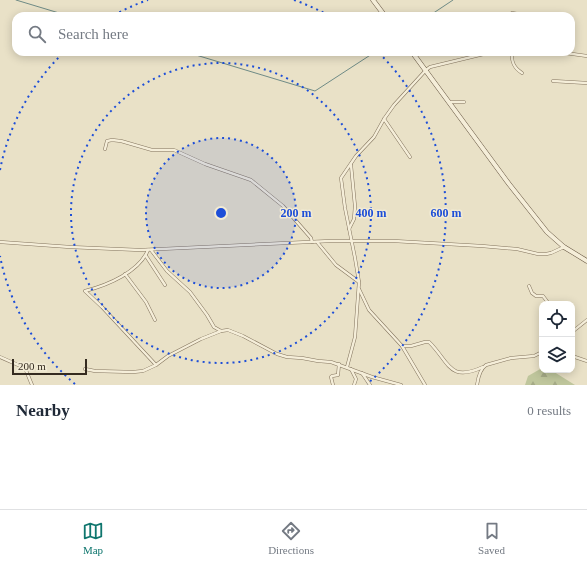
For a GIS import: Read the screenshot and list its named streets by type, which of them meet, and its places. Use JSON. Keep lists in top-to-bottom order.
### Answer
{
  "scale_bar": "200 m",
  "page": {
    "search": "Search here",
    "scale": "200 m",
    "heading": ["Nearby", "0 results"],
    "nav": ["Map", "Directions", "Saved"]
  },
  "rings": ["200 m", "400 m", "600 m"]
}
